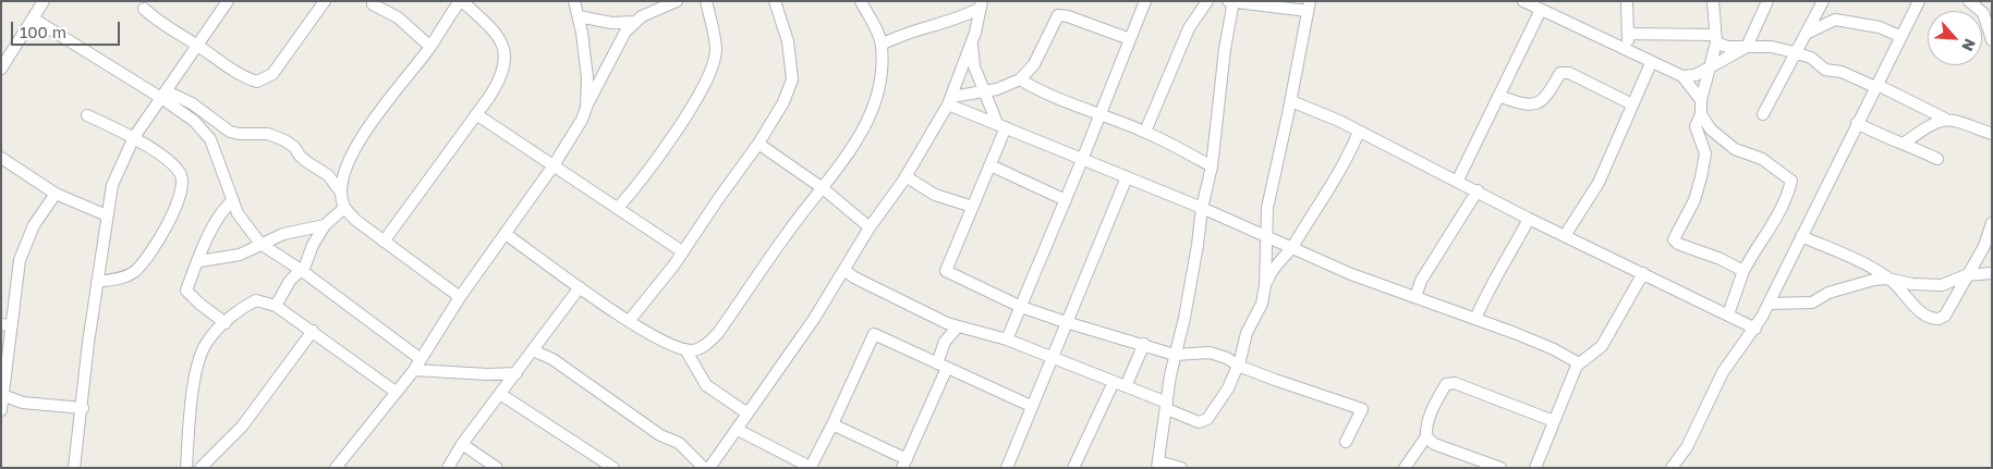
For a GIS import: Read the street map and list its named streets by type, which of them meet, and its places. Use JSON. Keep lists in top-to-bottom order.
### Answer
{
  "scale_bar": "100 m",
  "north": "bottom right"
}
